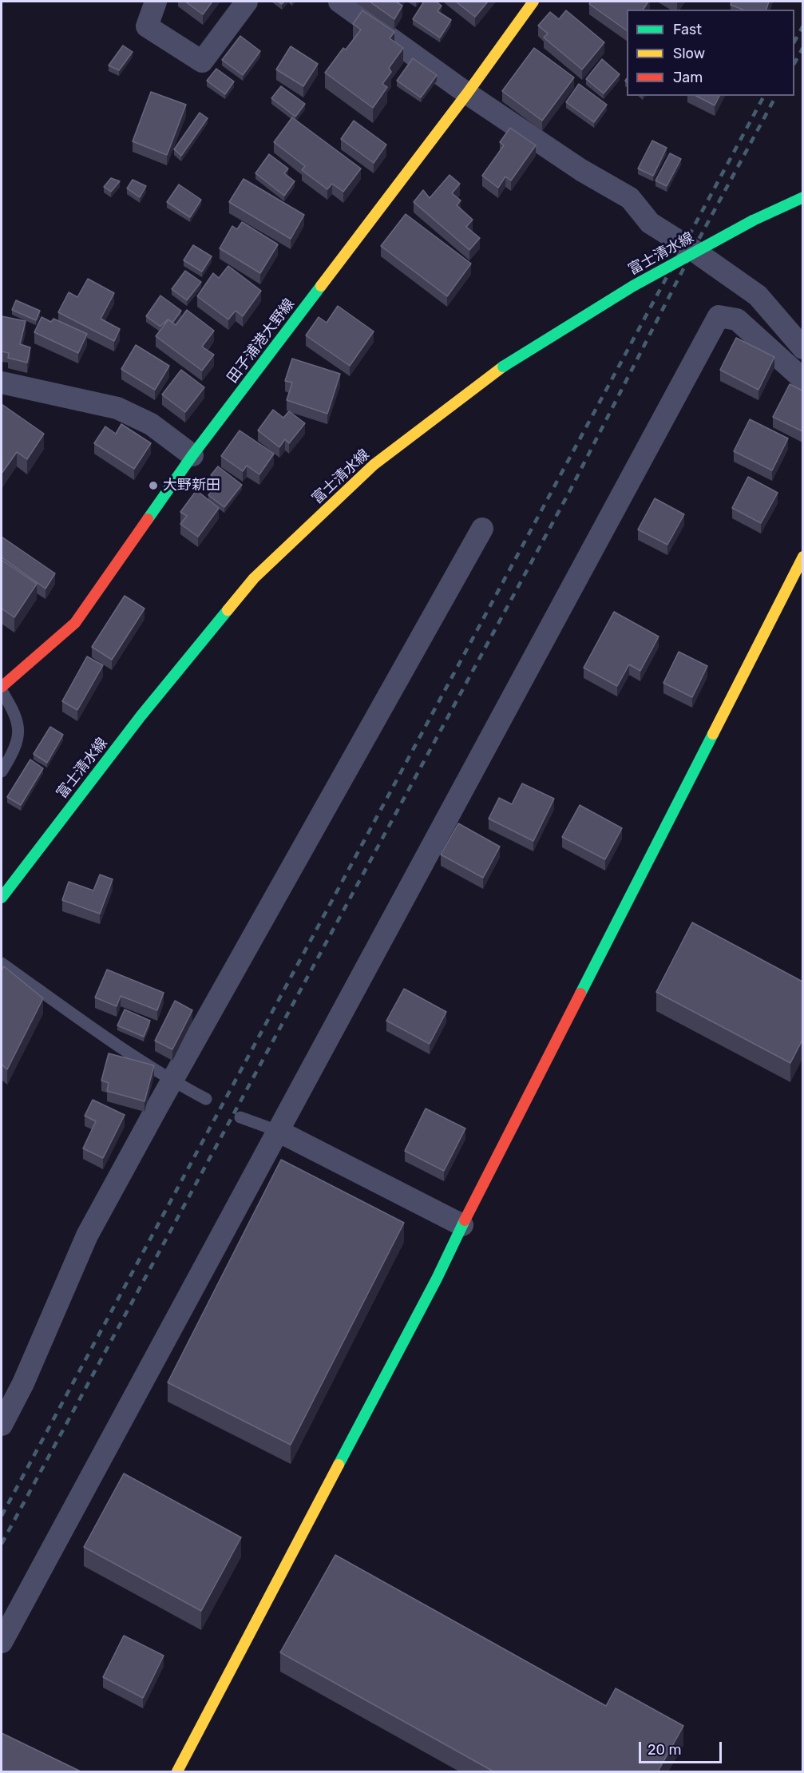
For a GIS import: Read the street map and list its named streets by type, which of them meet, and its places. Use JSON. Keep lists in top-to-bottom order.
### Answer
{
  "streets": {
    "main road": ["富士清水線", "田子浦港大野線"]
  },
  "places": ["大野新田"],
  "legend": ["Fast", "Slow", "Jam"],
  "scale_bar": "20 m"
}
